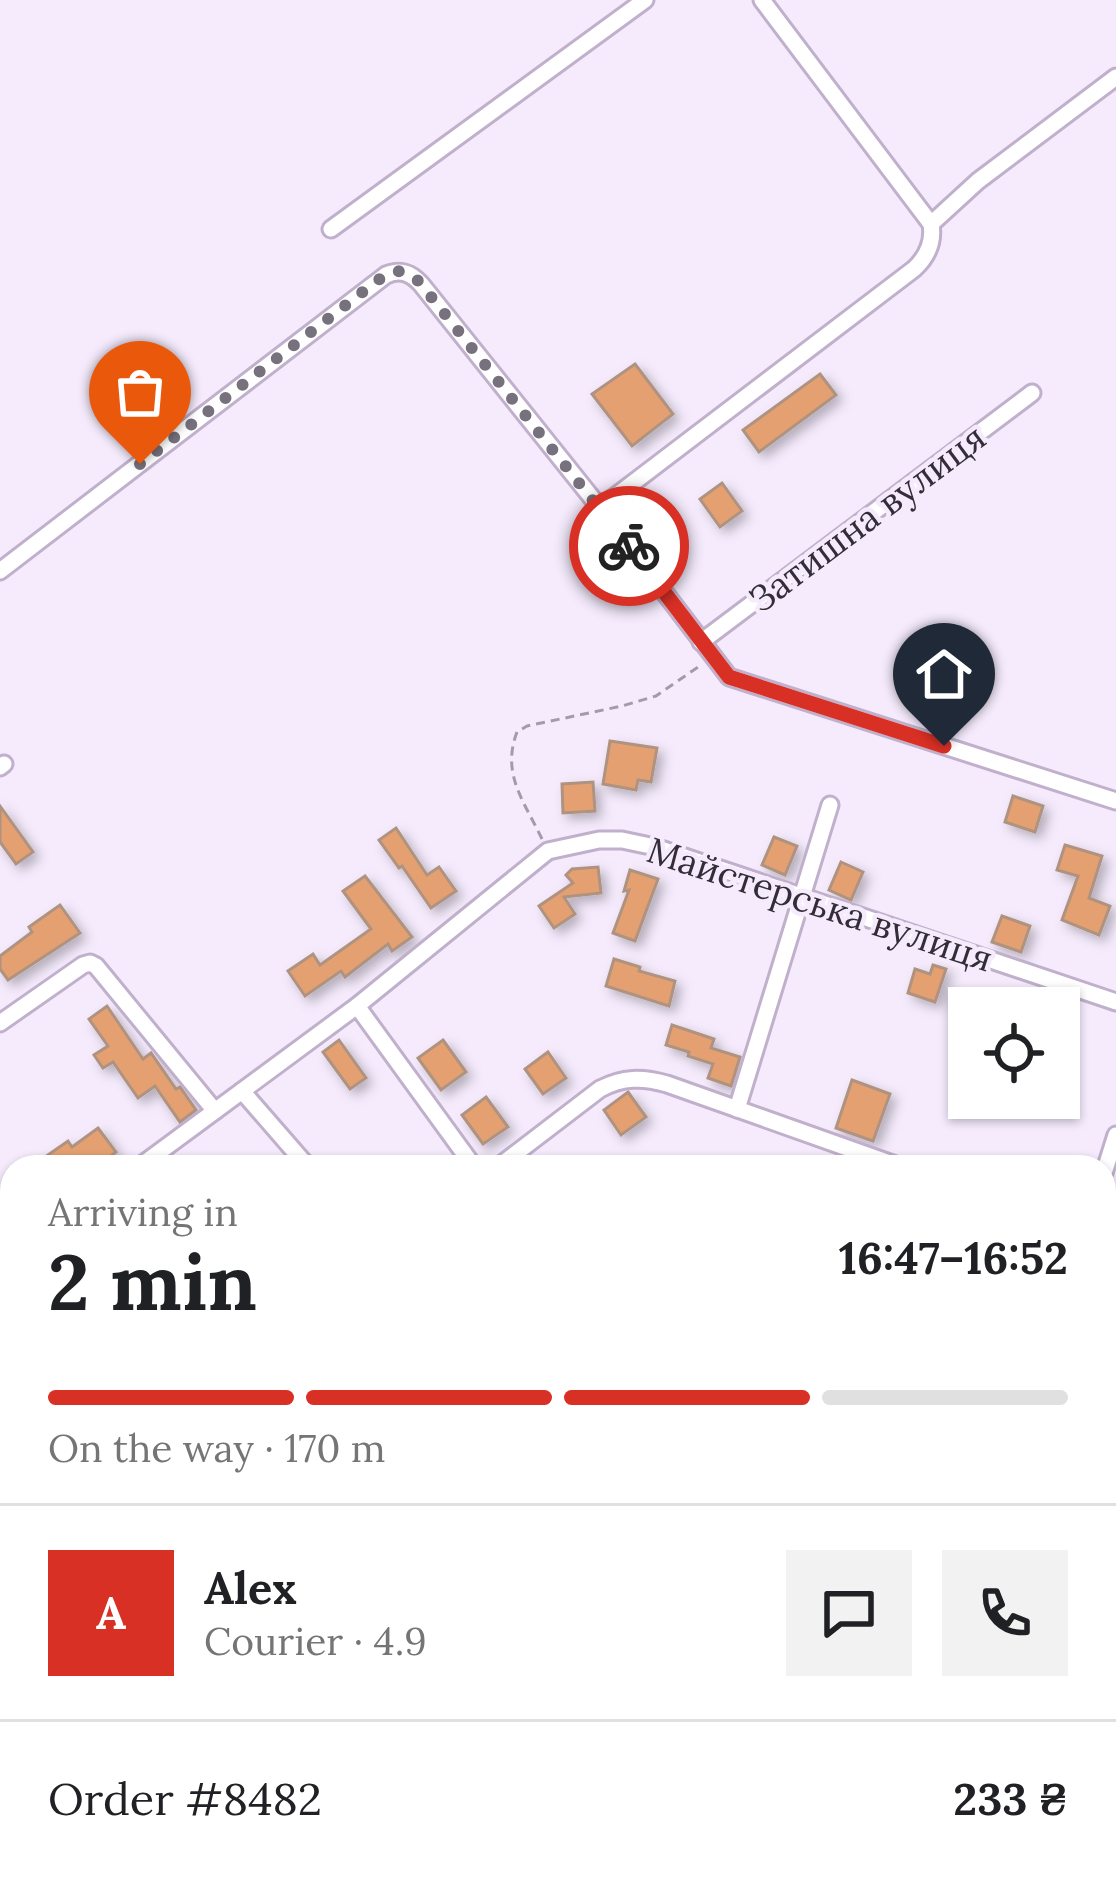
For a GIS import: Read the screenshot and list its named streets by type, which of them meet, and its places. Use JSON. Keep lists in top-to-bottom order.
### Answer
{
  "streets": {
    "street": ["Затишна вулиця", "Майстерська вулиця"]
  },
  "page": {
    "heading": ["2 min", "Arriving in", "16:47–16:52"],
    "panel": [
      "Alex",
      "Courier · 4.9",
      "Order #8482",
      "233 ₴"
    ],
    "bar": "On the way · 170 m",
    "round": "A"
  }
}
